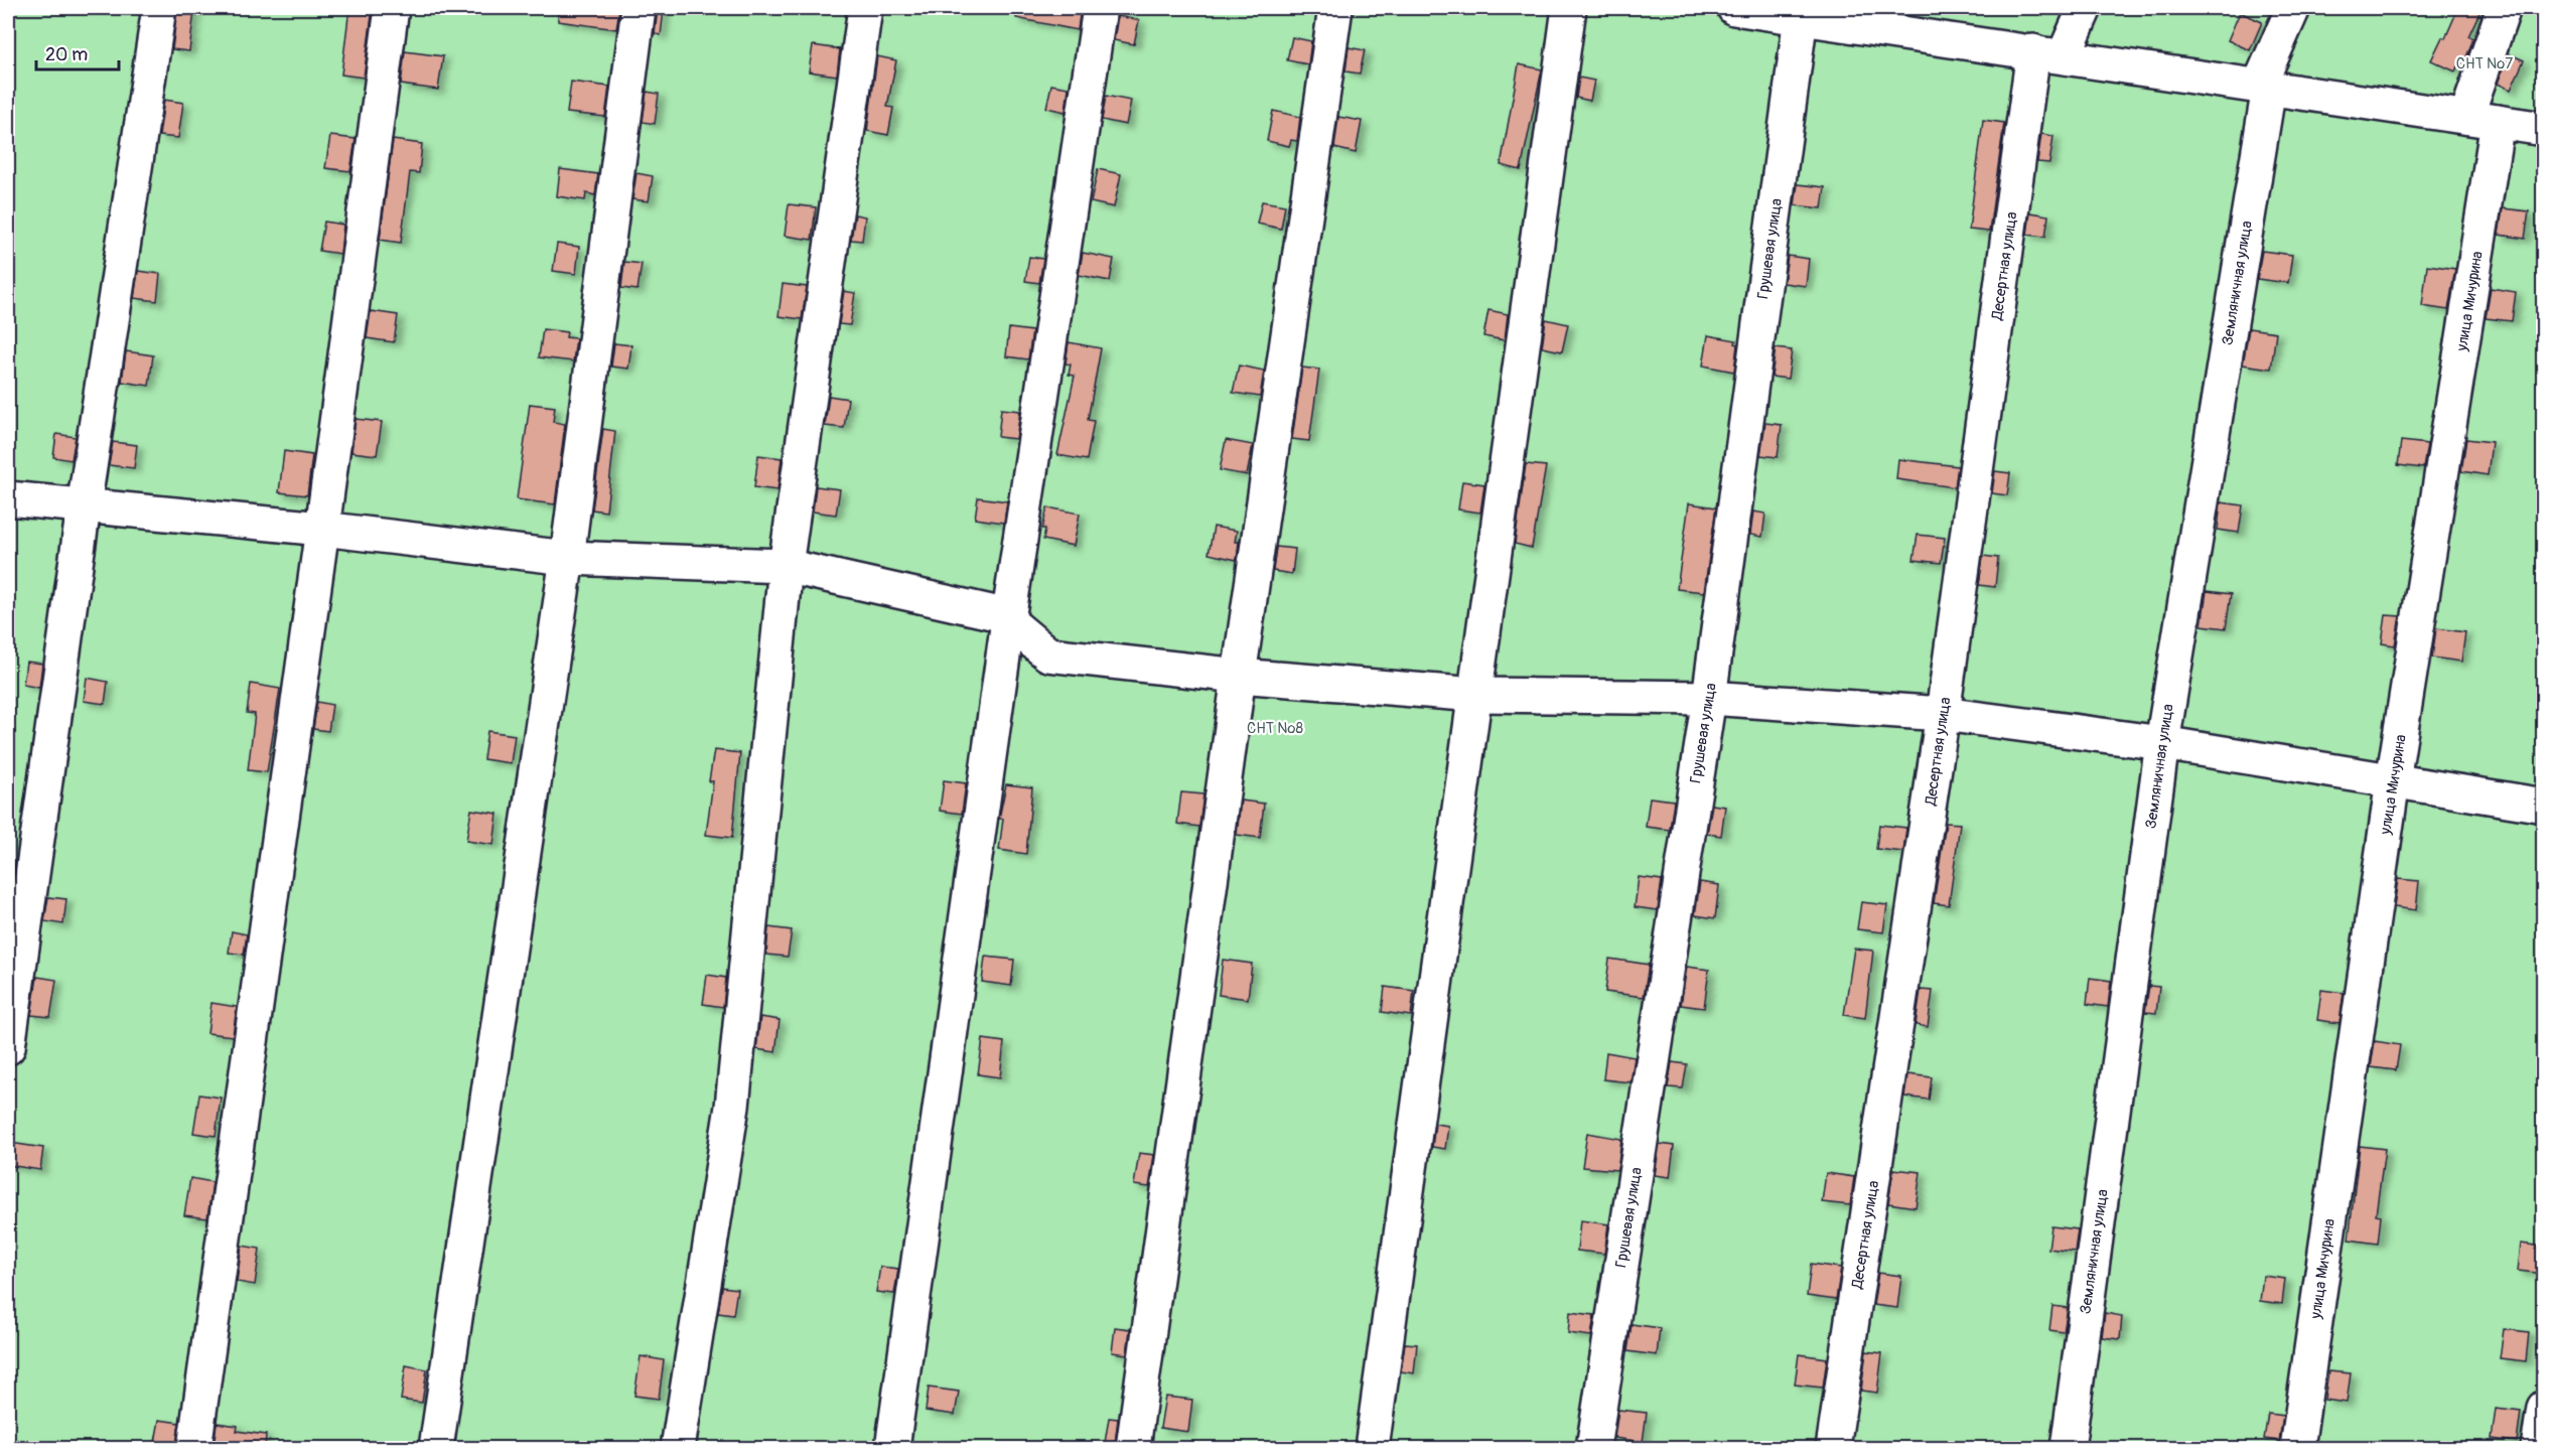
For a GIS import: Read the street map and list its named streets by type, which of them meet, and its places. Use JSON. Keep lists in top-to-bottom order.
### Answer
{
  "streets": {
    "street": [
      "Грушевая улица",
      "Десертная улица",
      "Земляничная улица",
      "улица Мичурина"
    ]
  },
  "parks": ["СНТ №7", "СНТ №8"],
  "scale_bar": "20 m"
}
